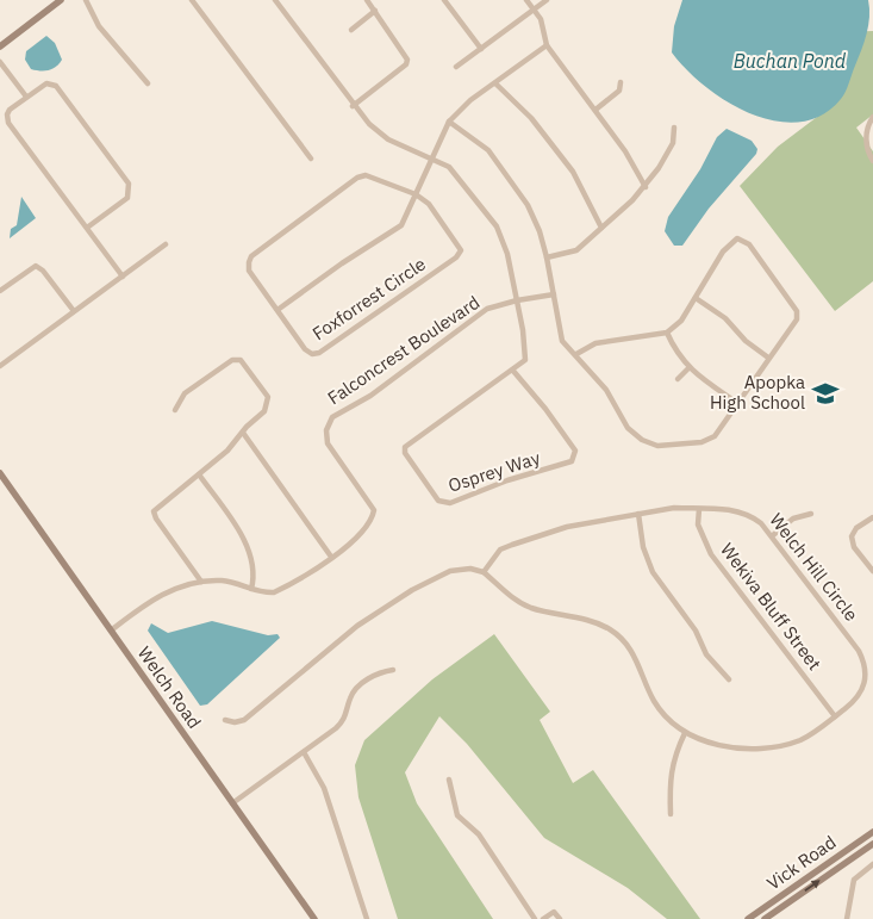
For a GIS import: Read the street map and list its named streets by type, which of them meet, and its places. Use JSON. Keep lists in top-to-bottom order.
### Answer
{
  "streets": {
    "street": [
      "Foxforrest Circle",
      "Falconcrest Boulevard",
      "Osprey Way",
      "Welch Hill Circle",
      "Wekiva Bluff Street",
      "Welch Road",
      "Vick Road"
    ]
  },
  "crossings": [
    ["Falconcrest Boulevard", "Osprey Way"],
    ["Falconcrest Boulevard", "Welch Road"],
    ["Welch Hill Circle", "Wekiva Bluff Street"]
  ],
  "water": ["Buchan Pond"],
  "places": {
    "school or university": ["Apopka High School"]
  }
}
